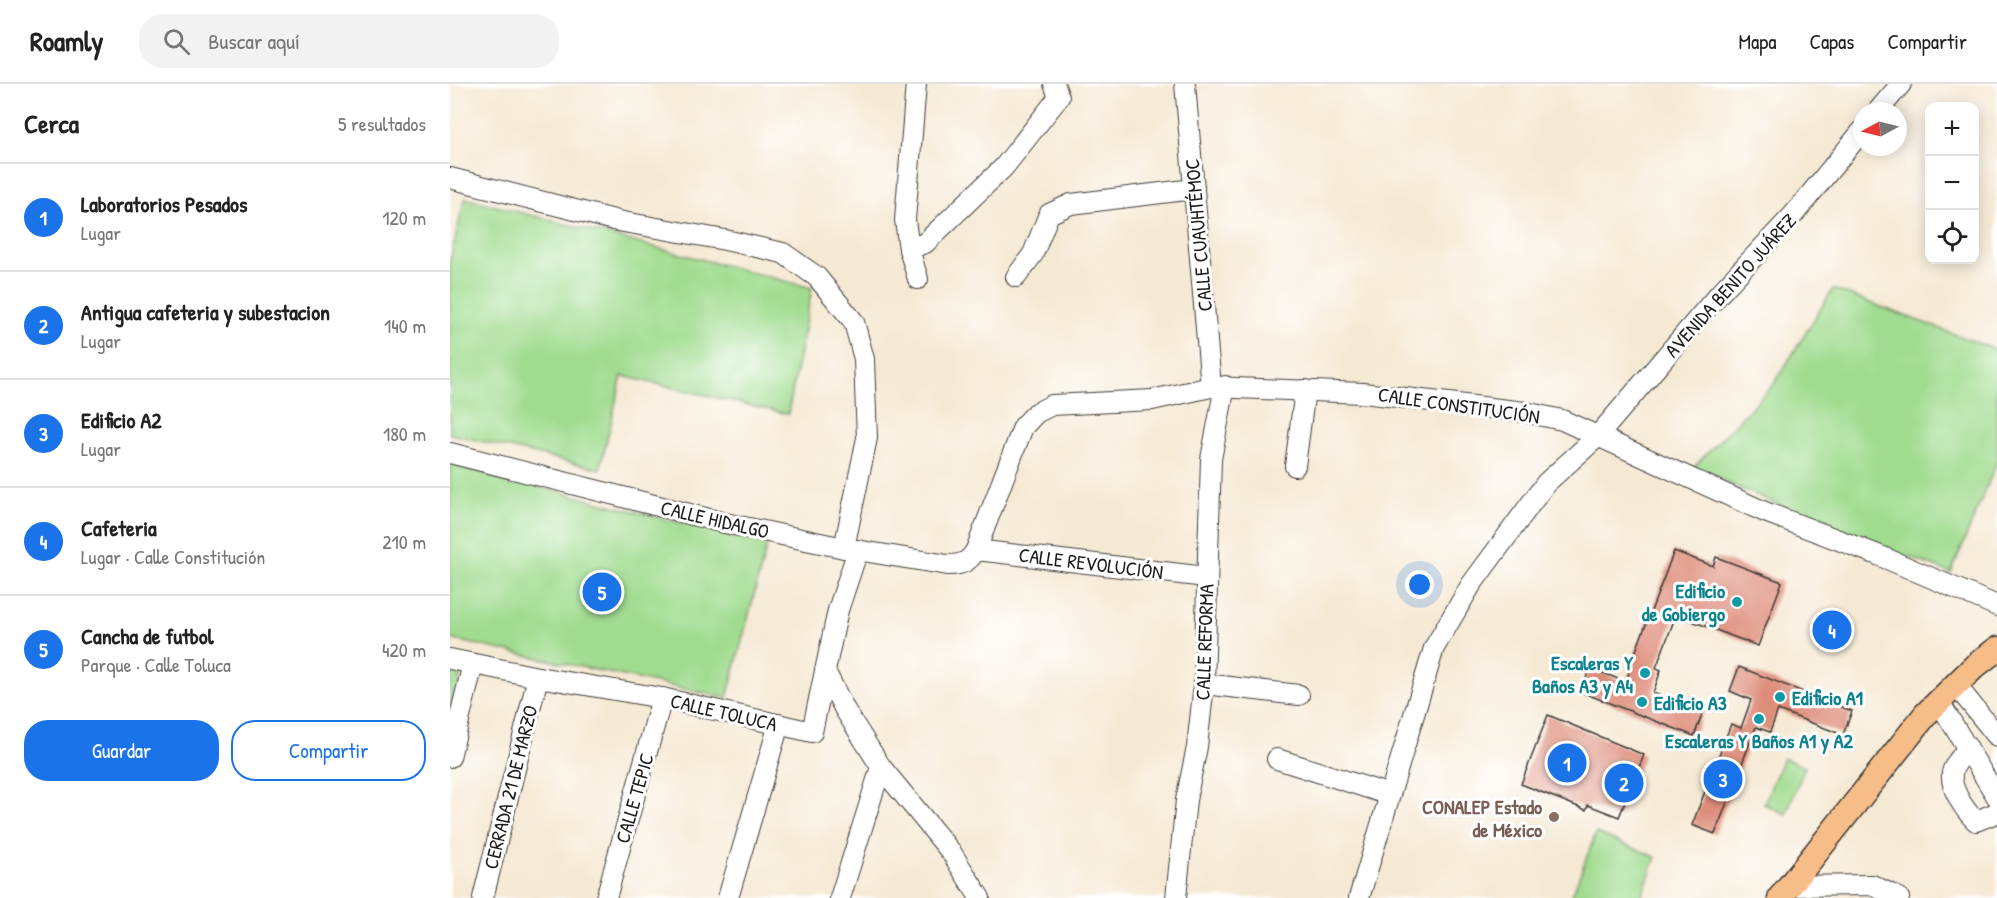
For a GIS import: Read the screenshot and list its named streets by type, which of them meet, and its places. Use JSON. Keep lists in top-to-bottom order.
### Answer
{
  "streets": {
    "street": [
      "CALLE CUAUHTÉMOC",
      "AVENIDA BENITO JUÁREZ",
      "CALLE CONSTITUCIÓN",
      "CALLE HIDALGO",
      "CALLE REVOLUCIÓN",
      "CALLE REFORMA",
      "CALLE TOLUCA",
      "CERRADA 21 DE MARZO",
      "CALLE TEPIC"
    ]
  },
  "crossings": [
    ["CALLE CUAUHTÉMOC", "CALLE CONSTITUCIÓN"],
    ["CALLE CUAUHTÉMOC", "CALLE REFORMA"],
    ["AVENIDA BENITO JUÁREZ", "CALLE CONSTITUCIÓN"],
    ["CALLE CONSTITUCIÓN", "CALLE HIDALGO"],
    ["CALLE CONSTITUCIÓN", "CALLE REVOLUCIÓN"],
    ["CALLE CONSTITUCIÓN", "CALLE REFORMA"],
    ["CALLE HIDALGO", "CALLE REVOLUCIÓN"],
    ["CALLE HIDALGO", "CALLE TOLUCA"],
    ["CALLE REVOLUCIÓN", "CALLE REFORMA"],
    ["CALLE TOLUCA", "CERRADA 21 DE MARZO"],
    ["CALLE TOLUCA", "CALLE TEPIC"]
  ],
  "places": [
    "Edificio de Gobiergo",
    "Escaleras Y Baños A3 y A4",
    "Edificio A1",
    "Edificio A3",
    "Escaleras Y Baños A1 y A2",
    "CONALEP Estado de México"
  ],
  "north": "left",
  "page": {
    "header": "Roamly",
    "search": "Buscar aquí",
    "nav": ["Mapa", "Capas", "Compartir"],
    "heading": ["Cerca", "5 resultados"],
    "map_buttons": ["+", "−"],
    "list": [
      {
        "mark": "1",
        "name": "Laboratorios Pesados",
        "note": "Lugar",
        "value": "120 m"
      },
      {
        "mark": "2",
        "name": "Antigua cafeteria y subestacion",
        "note": "Lugar",
        "value": "140 m"
      },
      {
        "mark": "3",
        "name": "Edificio A2",
        "note": "Lugar",
        "value": "180 m"
      },
      {
        "mark": "4",
        "name": "Cafeteria",
        "note": "Lugar · Calle Constitución",
        "value": "210 m"
      },
      {
        "mark": "5",
        "name": "Cancha de futbol",
        "note": "Parque · Calle Toluca",
        "value": "420 m"
      }
    ],
    "pins": [
      "5",
      "4",
      "1",
      "3",
      "2"
    ],
    "buttons": ["Guardar", "Compartir"]
  }
}
